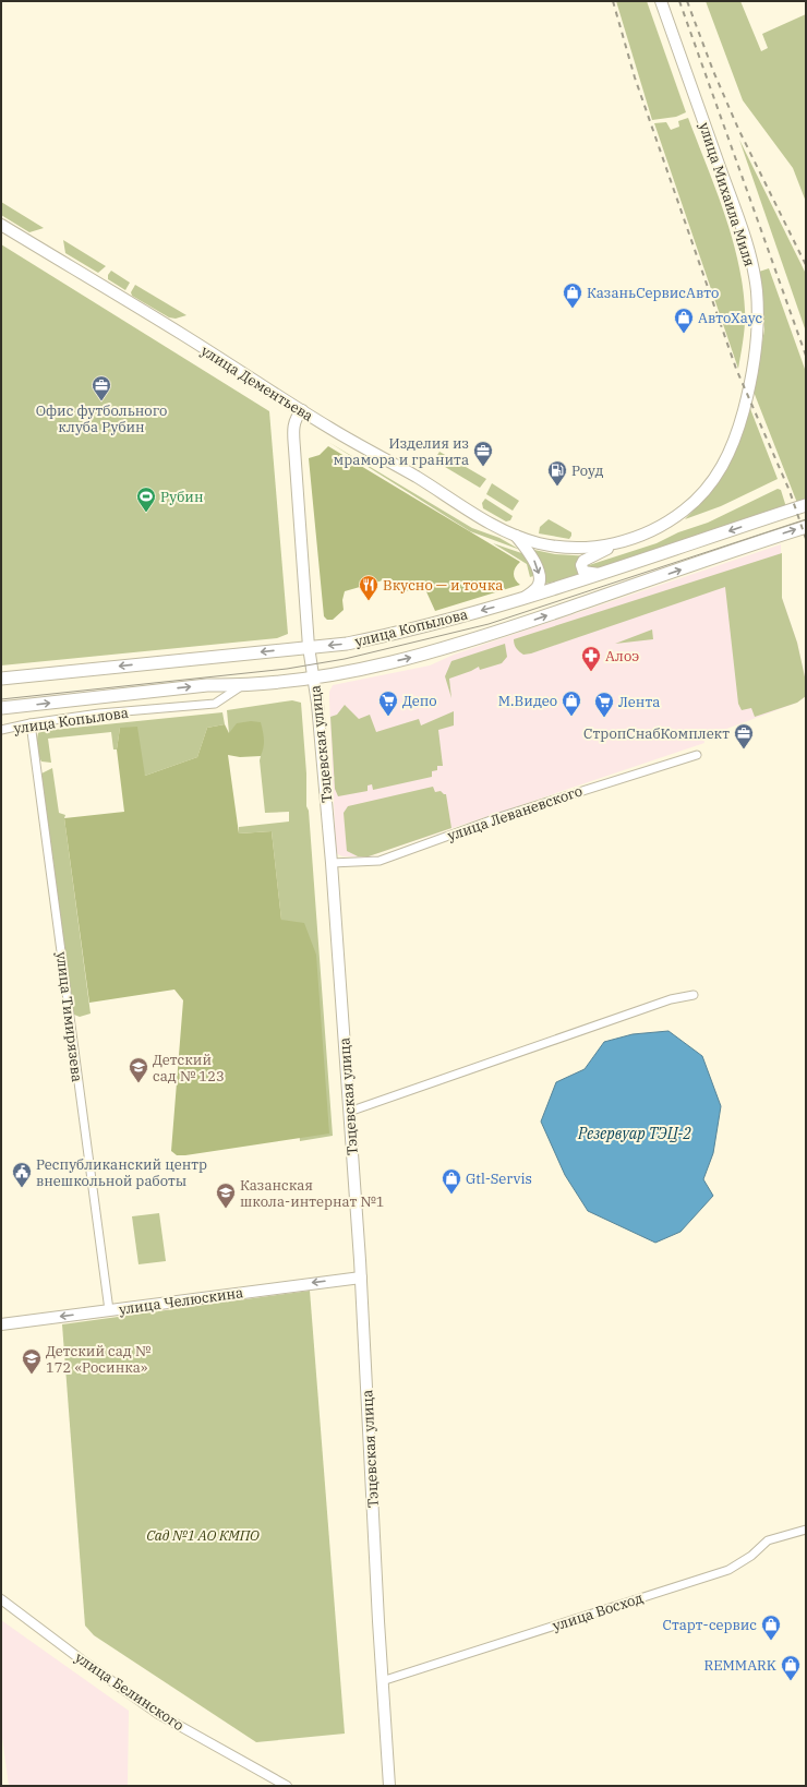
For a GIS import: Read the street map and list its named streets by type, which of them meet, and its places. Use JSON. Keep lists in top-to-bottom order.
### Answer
{
  "streets": {
    "main road": [
      "улица Михаила Миля",
      "улица Дементьева",
      "улица Копылова",
      "Тэцевская улица",
      "улица Челюскина"
    ],
    "street": [
      "улица Леваневского",
      "улица Тимирязева",
      "улица Восход",
      "улица Белинского"
    ]
  },
  "crossings": [
    ["улица Михаила Миля", "улица Дементьева"],
    ["улица Дементьева", "Тэцевская улица"],
    ["улица Копылова", "Тэцевская улица"],
    ["улица Копылова", "улица Тимирязева"],
    ["Тэцевская улица", "улица Леваневского"],
    ["Тэцевская улица", "улица Челюскина"],
    ["Тэцевская улица", "улица Восход"],
    ["улица Тимирязева", "улица Челюскина"]
  ],
  "one_way": ["улица Челюскина"],
  "water": ["Резервуар ТЭЦ-2"],
  "parks": ["Сад №1 АО КМПО"],
  "places": {
    "shop": [
      "КазаньСервисАвто",
      "АвтоХаус",
      "М.Видео",
      "Gtl-Servis",
      "Старт-сервис",
      "REMMARK"
    ],
    "office": ["Офис футбольного клуба Рубин", "Изделия из мрамора и гранита", "СтропСнабКомплект"],
    "fuel station": ["Роуд"],
    "sports": ["Рубин"],
    "restaurant": ["Вкусно — и точка"],
    "pharmacy": ["Алоэ"],
    "supermarket": ["Депо", "Лента"],
    "school or university": ["Детский сад № 123", "Казанская школа-интернат №1", "Детский сад № 172 «Росинка»"],
    "public building": ["Республиканский центр внешкольной работы"]
  }
}
